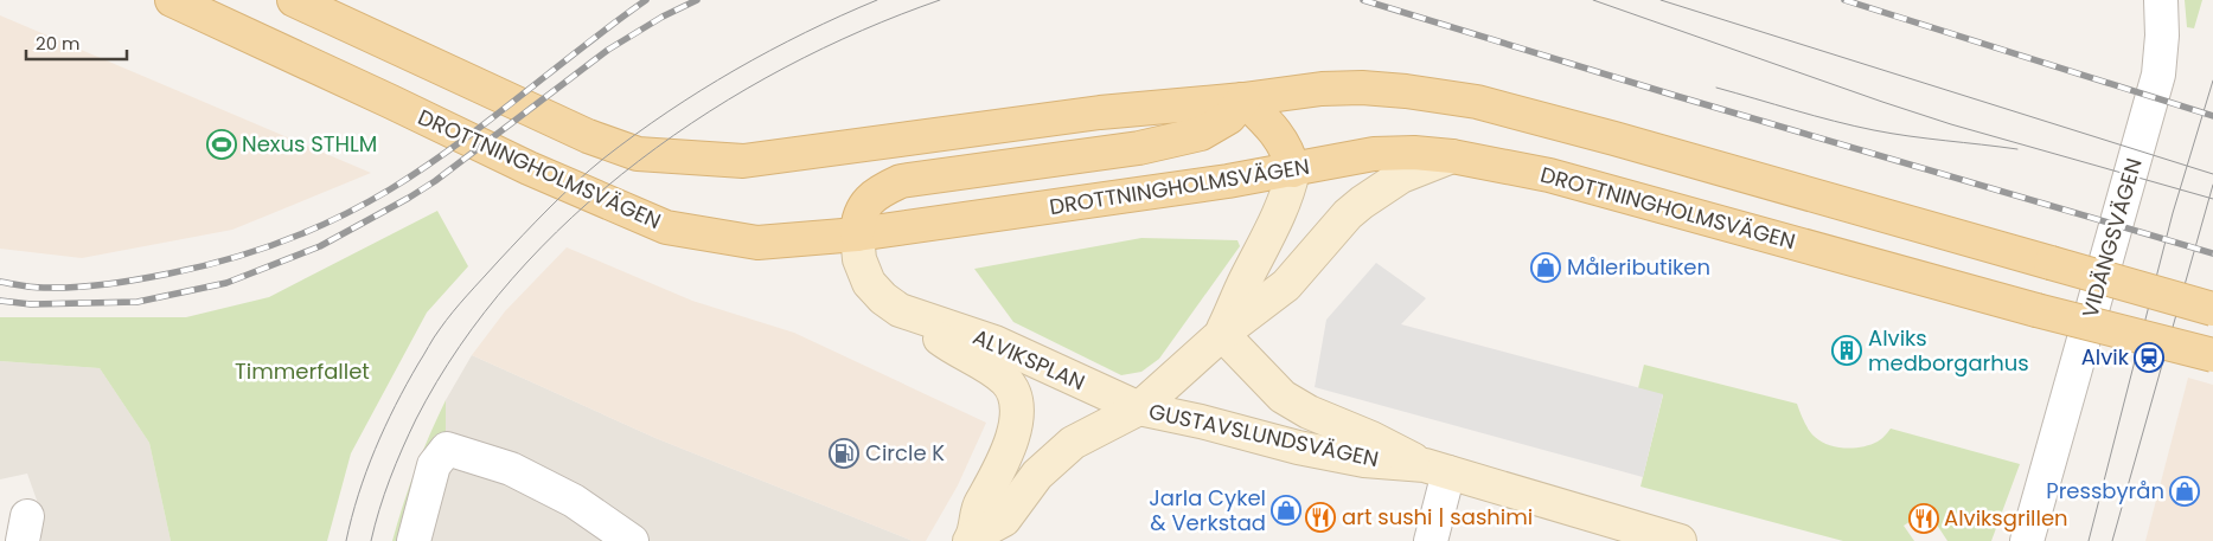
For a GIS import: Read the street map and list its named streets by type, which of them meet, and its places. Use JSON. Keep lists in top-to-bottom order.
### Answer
{
  "streets": {
    "main road": ["DROTTNINGHOLMSVÄGEN"],
    "street": ["VIDÄNGSVÄGEN", "ALVIKSPLAN", "GUSTAVSLUNDSVÄGEN"]
  },
  "crossings": [
    ["DROTTNINGHOLMSVÄGEN", "ALVIKSPLAN"],
    ["ALVIKSPLAN", "GUSTAVSLUNDSVÄGEN"]
  ],
  "parks": ["Timmerfallet"],
  "places": {
    "sports": ["Nexus STHLM"],
    "shop": ["Måleributiken", "Pressbyrån", "Jarla Cykel & Verkstad"],
    "building": ["Alviks medborgarhus"],
    "station": ["Alvik"],
    "fuel station": ["Circle K"],
    "restaurant": ["art sushi | sashimi", "Alviksgrillen"]
  },
  "scale_bar": "20 m"
}
